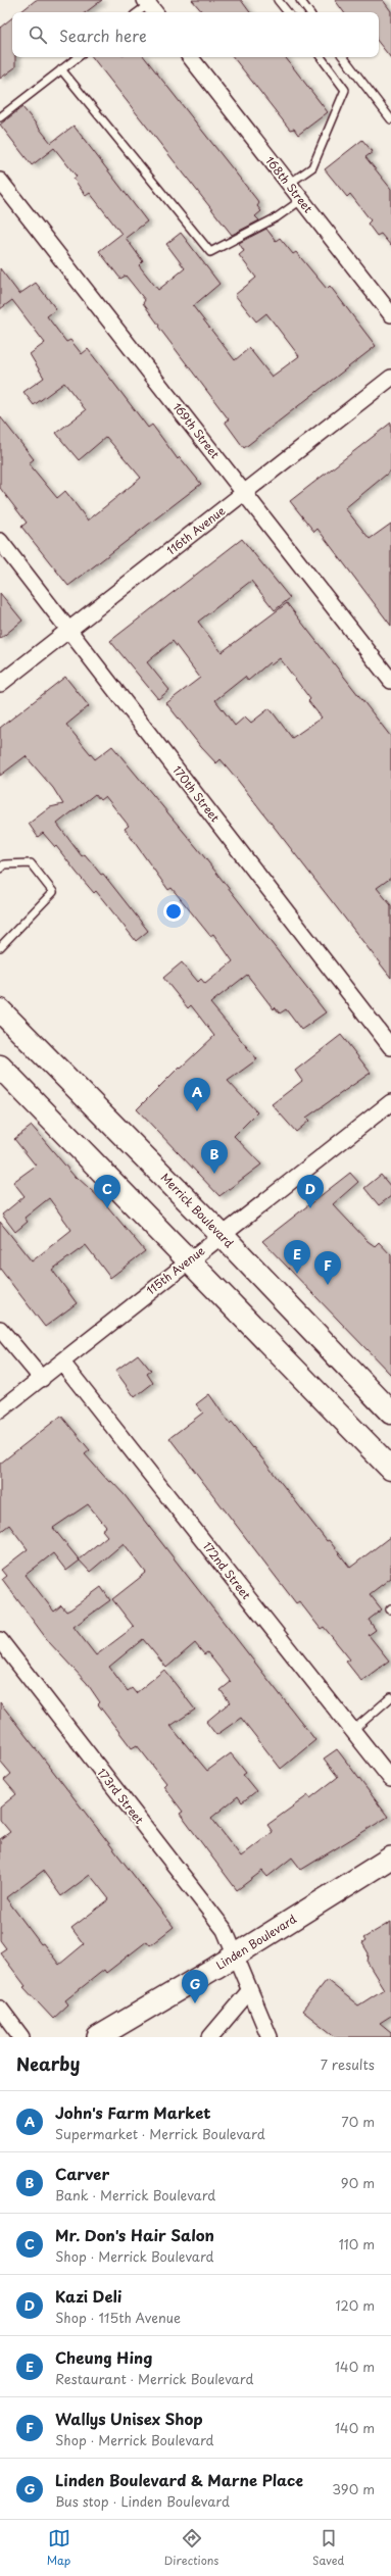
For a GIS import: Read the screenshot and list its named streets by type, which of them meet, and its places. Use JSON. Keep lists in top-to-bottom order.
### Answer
{
  "streets": {
    "main road": ["Merrick Boulevard", "Linden Boulevard"],
    "street": [
      "168th Street",
      "169th Street",
      "116th Avenue",
      "170th Street",
      "115th Avenue",
      "172nd Street",
      "173rd Street"
    ]
  },
  "crossings": [
    ["169th Street", "116th Avenue"],
    ["116th Avenue", "170th Street"],
    ["Merrick Boulevard", "115th Avenue"],
    ["115th Avenue", "172nd Street"],
    ["173rd Street", "Linden Boulevard"]
  ],
  "page": {
    "search": "Search here",
    "pins": [
      "A",
      "B",
      "C",
      "D",
      "E",
      "F",
      "G"
    ],
    "heading": ["Nearby", "7 results"],
    "list": [
      {
        "mark": "A",
        "name": "John's Farm Market",
        "note": "Supermarket · Merrick Boulevard",
        "value": "70 m"
      },
      {
        "mark": "B",
        "name": "Carver",
        "note": "Bank · Merrick Boulevard",
        "value": "90 m"
      },
      {
        "mark": "C",
        "name": "Mr. Don's Hair Salon",
        "note": "Shop · Merrick Boulevard",
        "value": "110 m"
      },
      {
        "mark": "D",
        "name": "Kazi Deli",
        "note": "Shop · 115th Avenue",
        "value": "120 m"
      },
      {
        "mark": "E",
        "name": "Cheung Hing",
        "note": "Restaurant · Merrick Boulevard",
        "value": "140 m"
      },
      {
        "mark": "F",
        "name": "Wallys Unisex Shop",
        "note": "Shop · Merrick Boulevard",
        "value": "140 m"
      },
      {
        "mark": "G",
        "name": "Linden Boulevard & Marne Place",
        "note": "Bus stop · Linden Boulevard",
        "value": "390 m"
      }
    ],
    "nav": ["Map", "Directions", "Saved"]
  }
}
